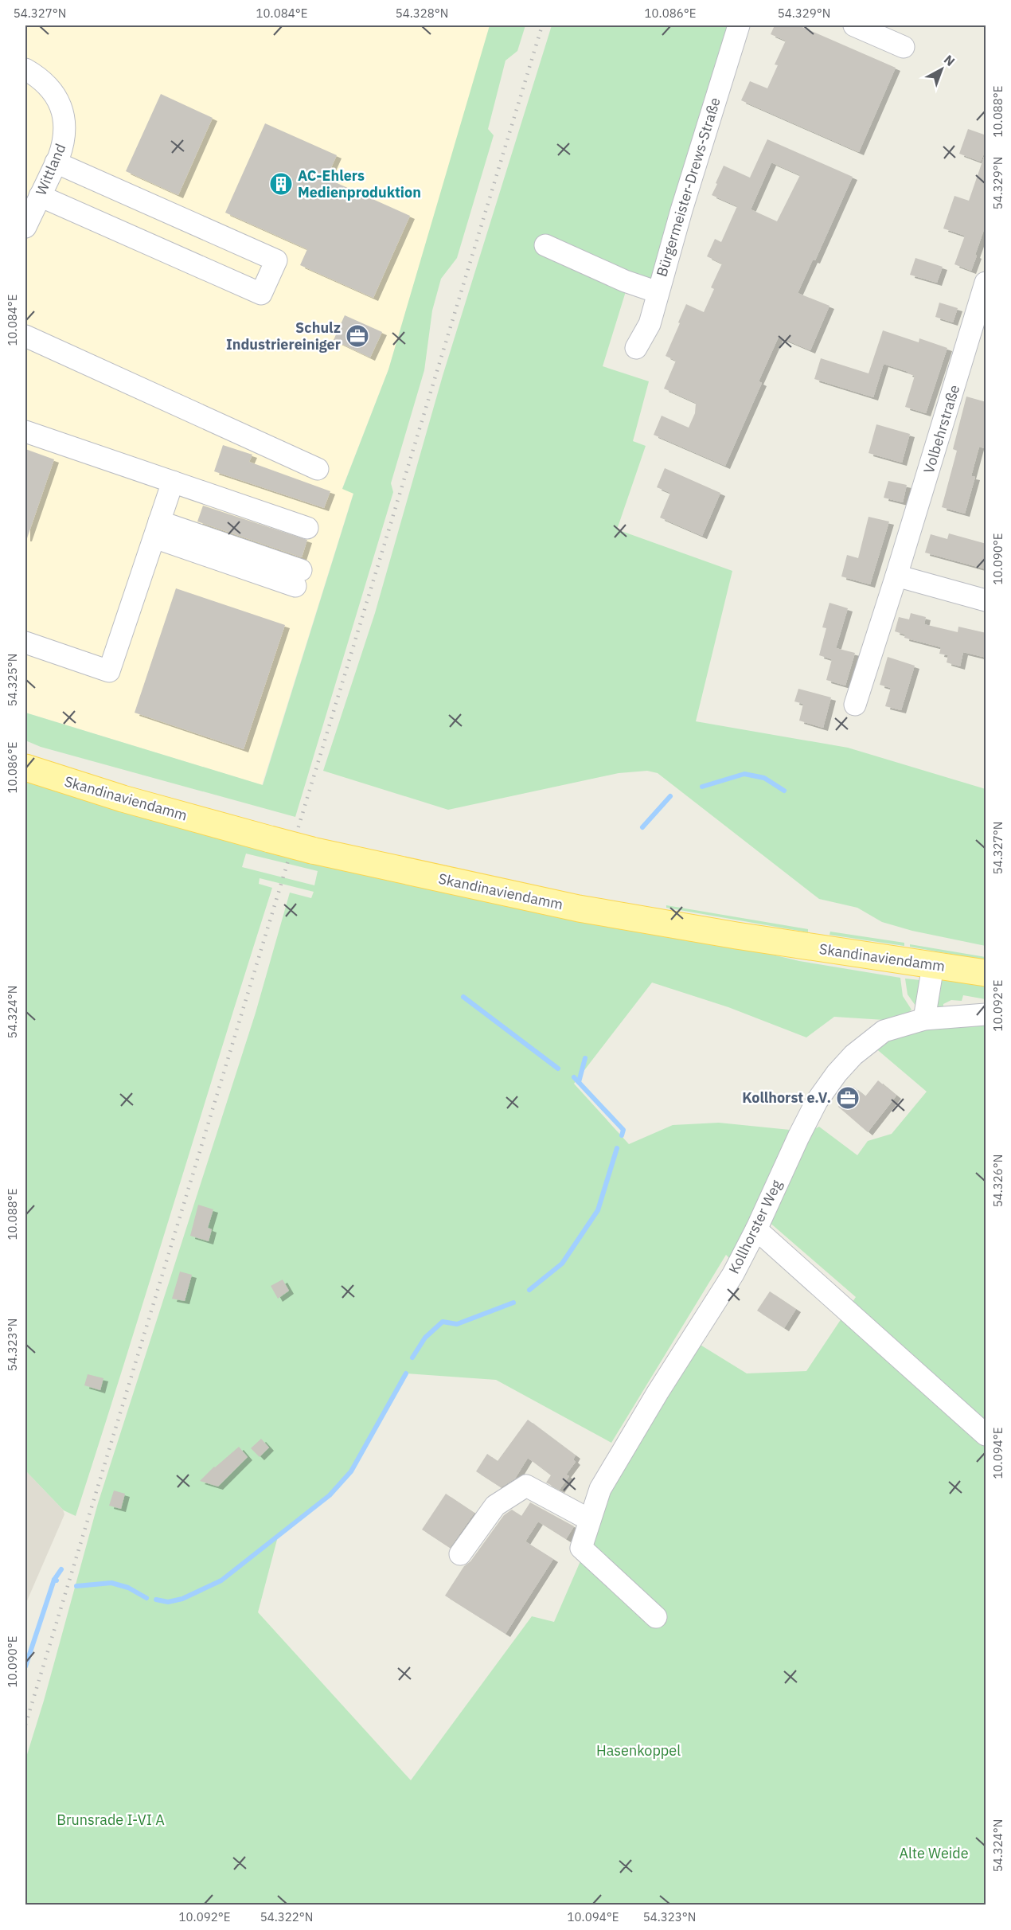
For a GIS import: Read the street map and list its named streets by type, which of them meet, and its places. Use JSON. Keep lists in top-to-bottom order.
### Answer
{
  "streets": {
    "main road": ["Skandinaviendamm"],
    "street": [
      "Wittland",
      "Bürgermeister-Drews-Straße",
      "Volbehrstraße",
      "Kollhorster Weg"
    ]
  },
  "parks": ["Hasenkoppel", "Brunsrade I-VI A", "Alte Weide"],
  "places": {
    "building": ["AC-Ehlers Medienproduktion"],
    "office": ["Schulz Industriereiniger", "Kollhorst e.V."]
  },
  "north": "top right",
  "coordinates": [
    "54.327°N",
    "10.084°E",
    "54.328°N",
    "10.086°E",
    "54.329°N",
    "10.088°E",
    "10.090°E",
    "54.325°N",
    "10.092°E",
    "54.324°N",
    "54.326°N",
    "54.323°N",
    "10.094°E",
    "54.322°N"
  ]
}
